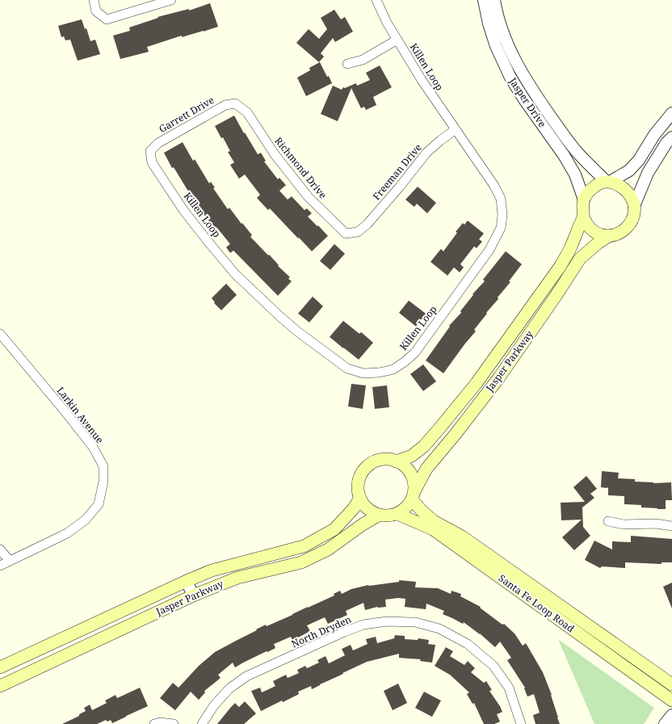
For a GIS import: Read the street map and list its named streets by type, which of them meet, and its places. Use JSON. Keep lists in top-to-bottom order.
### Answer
{
  "streets": {
    "main road": ["Jasper Parkway", "Santa Fe Loop Road"],
    "street": [
      "Killen Loop",
      "Jasper Drive",
      "Garrett Drive",
      "Richmond Drive",
      "Freeman Drive",
      "Larkin Avenue",
      "North Dryden"
    ]
  },
  "crossings": [
    ["Killen Loop", "Garrett Drive"],
    ["Killen Loop", "Freeman Drive"],
    ["Jasper Drive", "Jasper Parkway"],
    ["Garrett Drive", "Richmond Drive"],
    ["Richmond Drive", "Freeman Drive"],
    ["Jasper Parkway", "Santa Fe Loop Road"]
  ]
}
